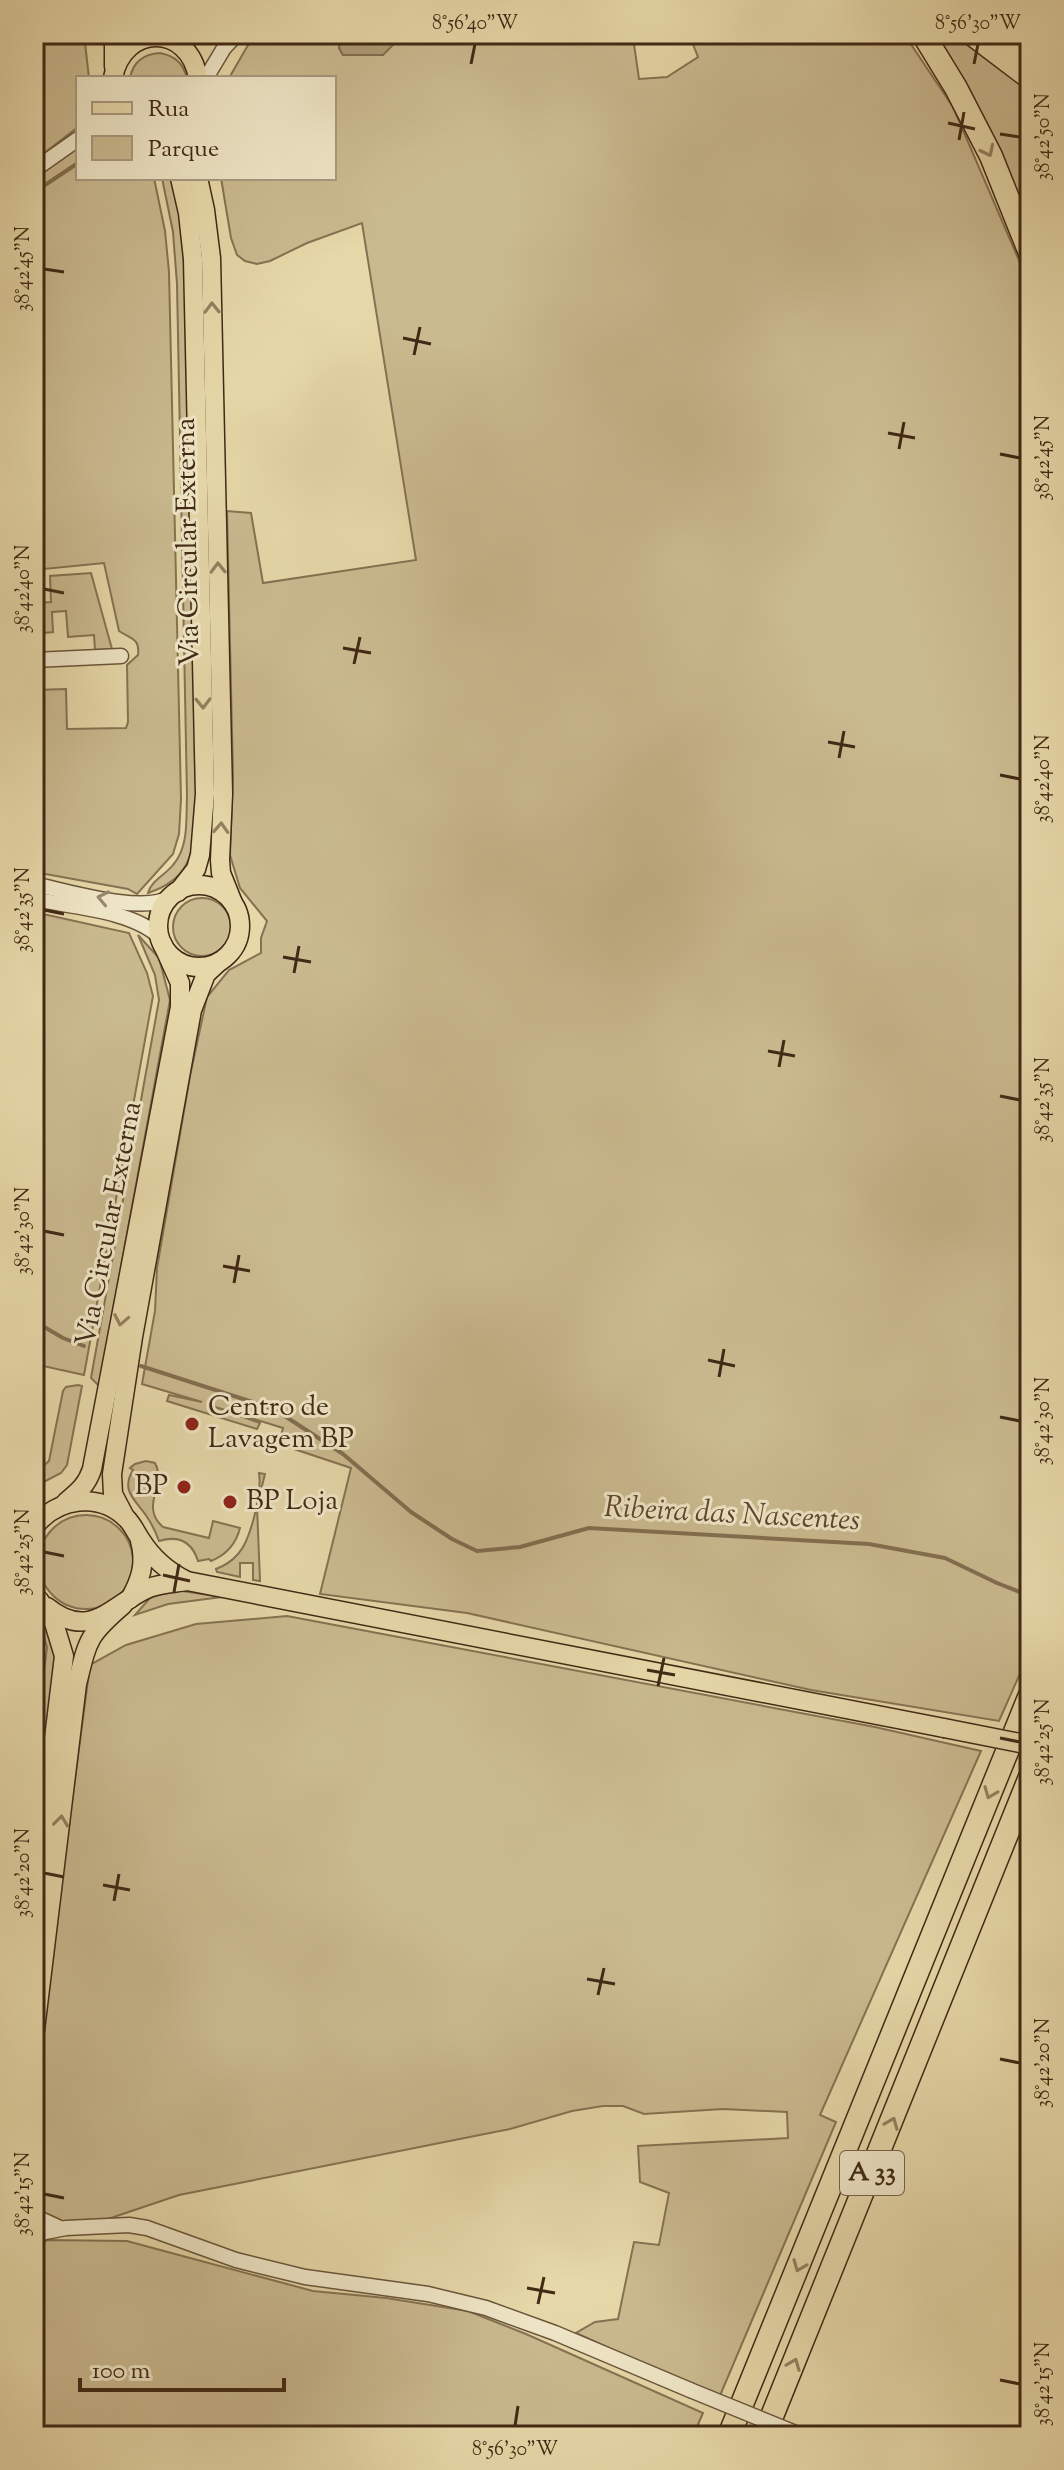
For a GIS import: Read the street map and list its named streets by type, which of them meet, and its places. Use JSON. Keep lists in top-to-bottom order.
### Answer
{
  "streets": {
    "highway": ["A 33"],
    "main road": ["Via Circular Externa"]
  },
  "water": ["Ribeira das Nascentes"],
  "places": ["Centro de Lavagem BP", "BP", "BP Loja"],
  "legend": ["Rua", "Parque"],
  "scale_bar": "100 m",
  "coordinates": [
    "8°56'40\"W",
    "8°56'30\"W",
    "38°42'50\"N",
    "38°42'45\"N",
    "38°42'40\"N",
    "38°42'35\"N",
    "38°42'30\"N",
    "38°42'25\"N",
    "38°42'20\"N",
    "38°42'15\"N"
  ]
}
